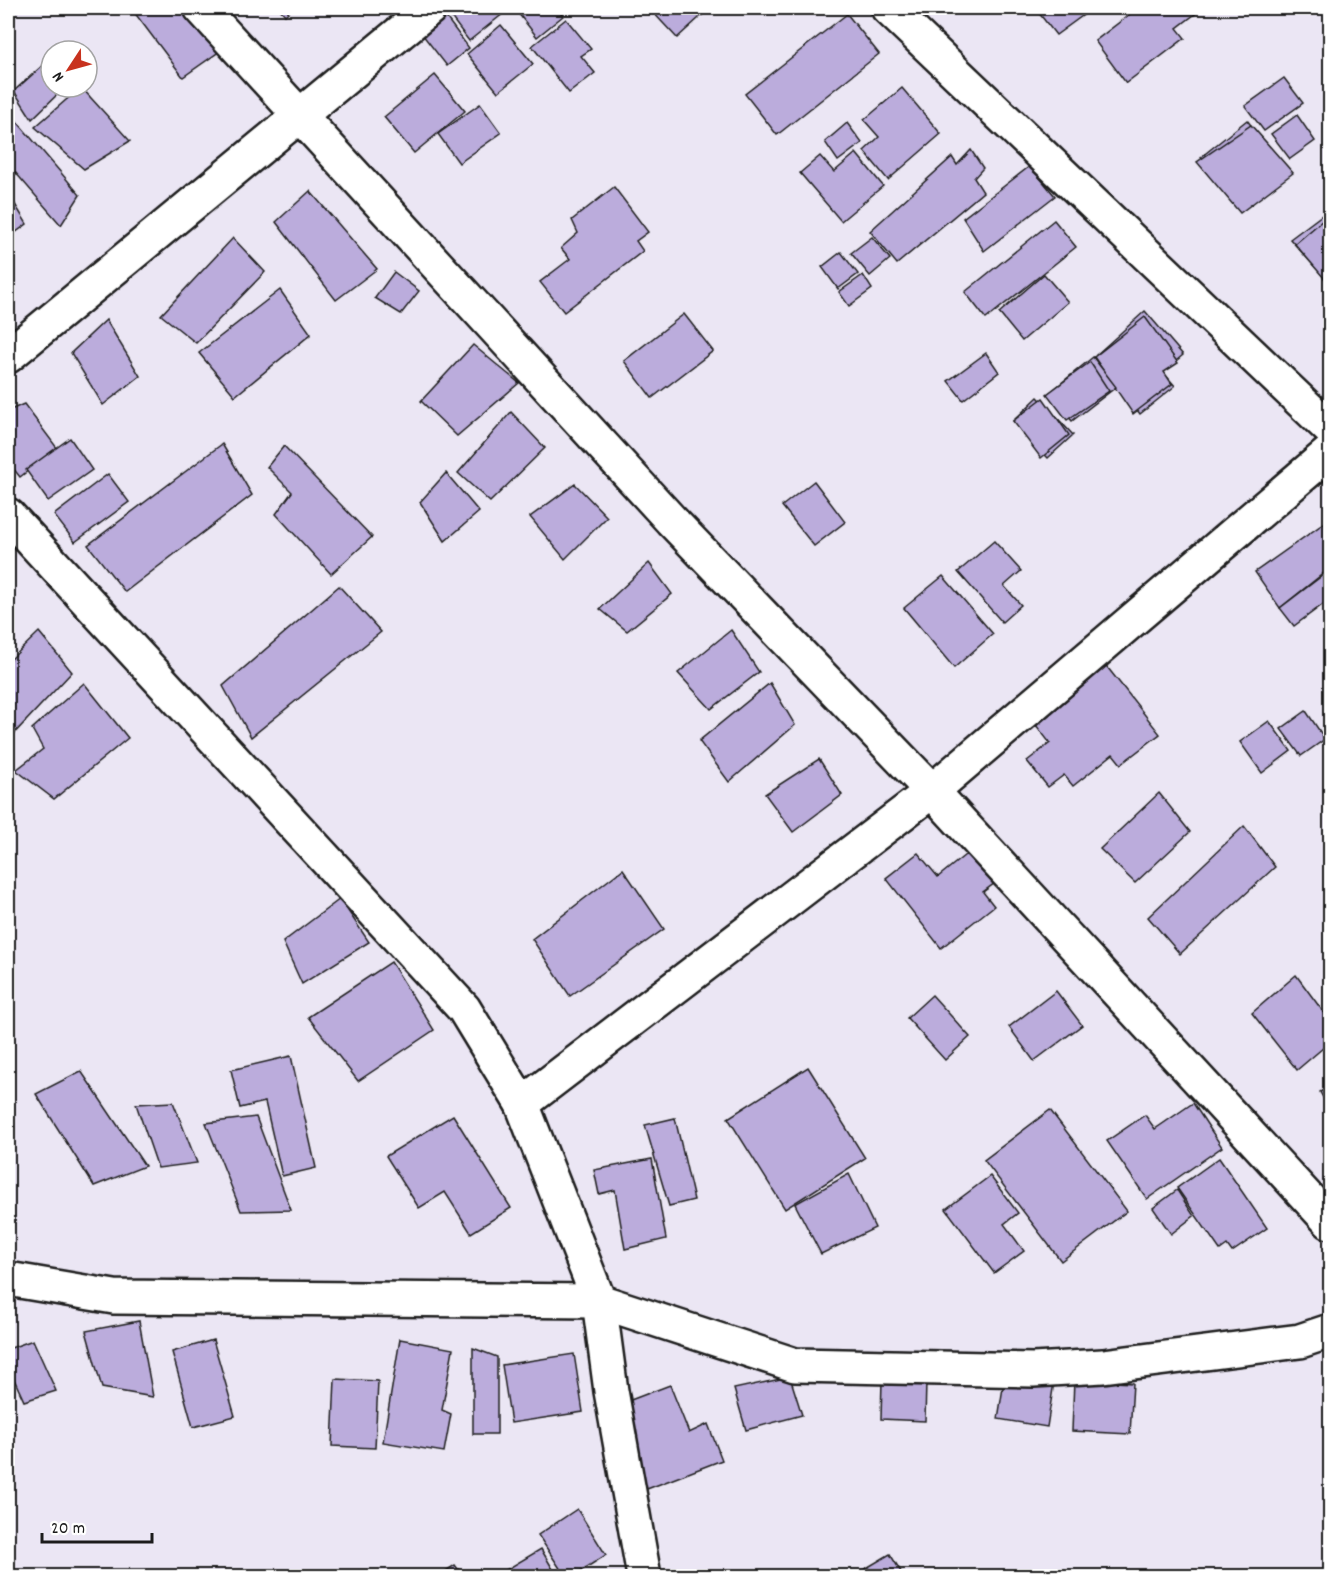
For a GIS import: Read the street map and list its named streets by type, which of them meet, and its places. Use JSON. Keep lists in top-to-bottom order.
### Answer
{
  "scale_bar": "20 m",
  "north": "bottom left"
}
